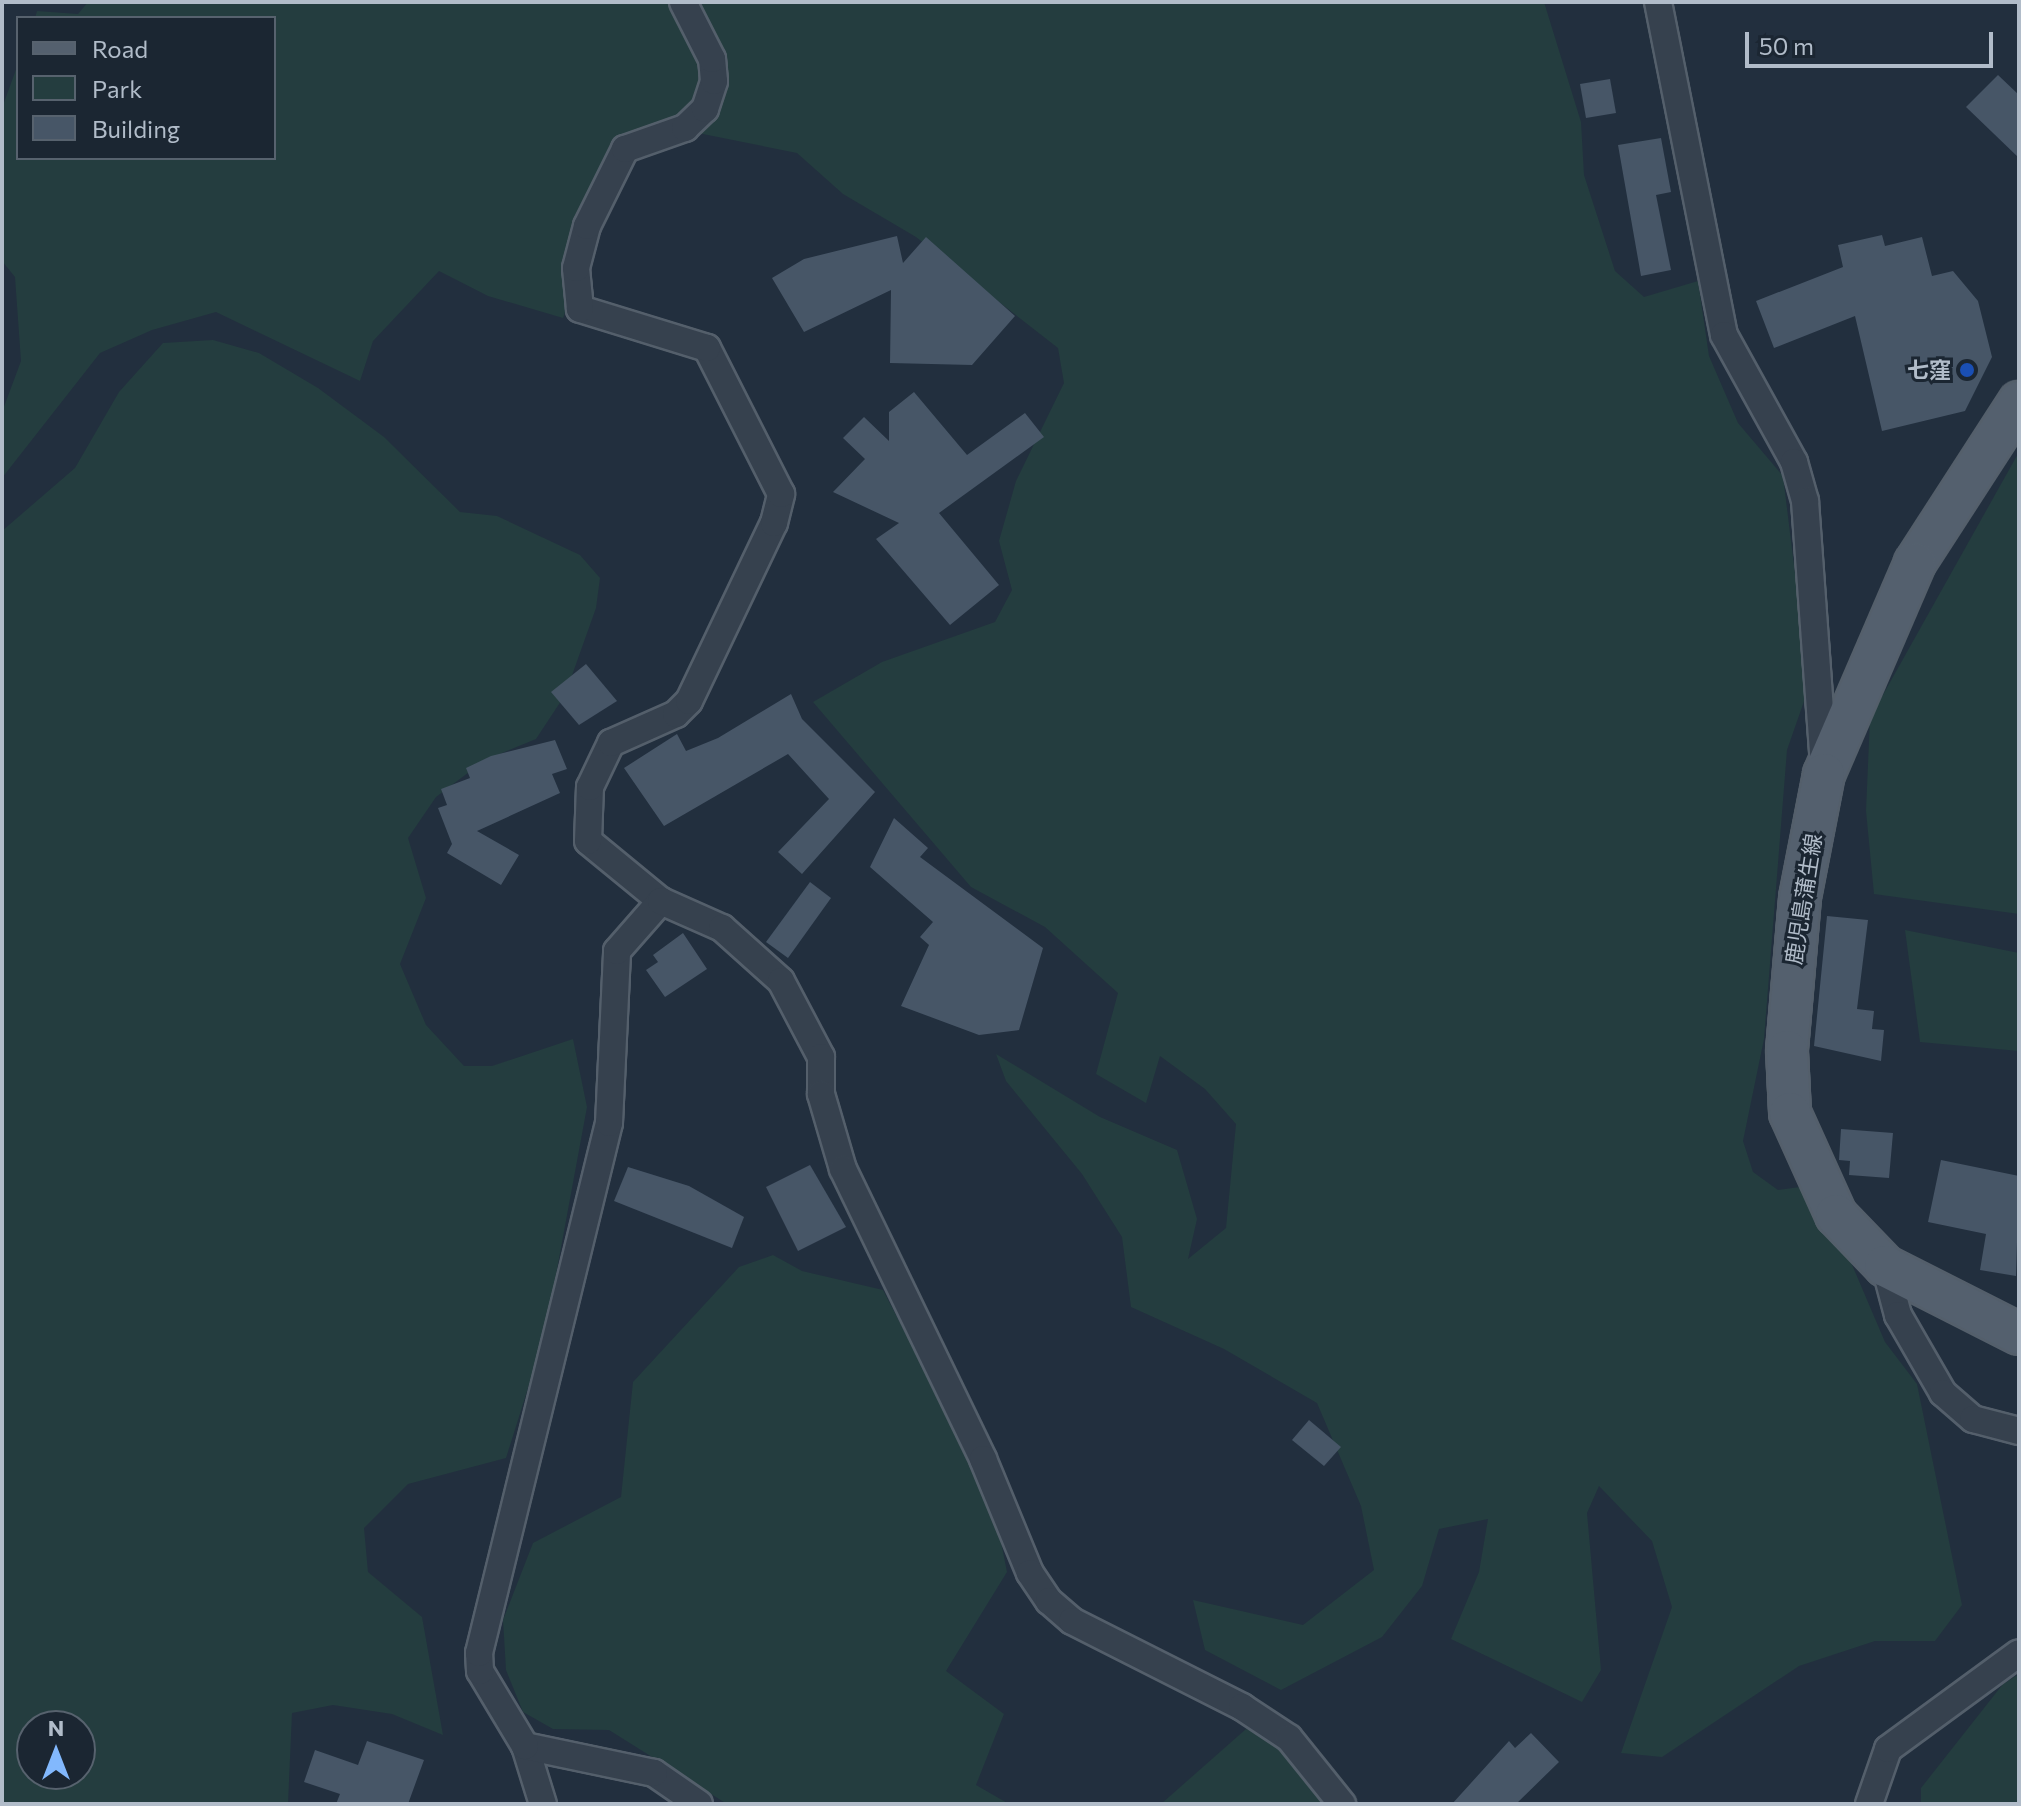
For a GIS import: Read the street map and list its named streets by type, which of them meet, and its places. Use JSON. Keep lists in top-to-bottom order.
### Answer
{
  "streets": {
    "main road": ["鹿児島蒲生線"]
  },
  "places": ["七窪"],
  "legend": ["Road", "Park", "Building"],
  "scale_bar": "50 m",
  "north": "top"
}
